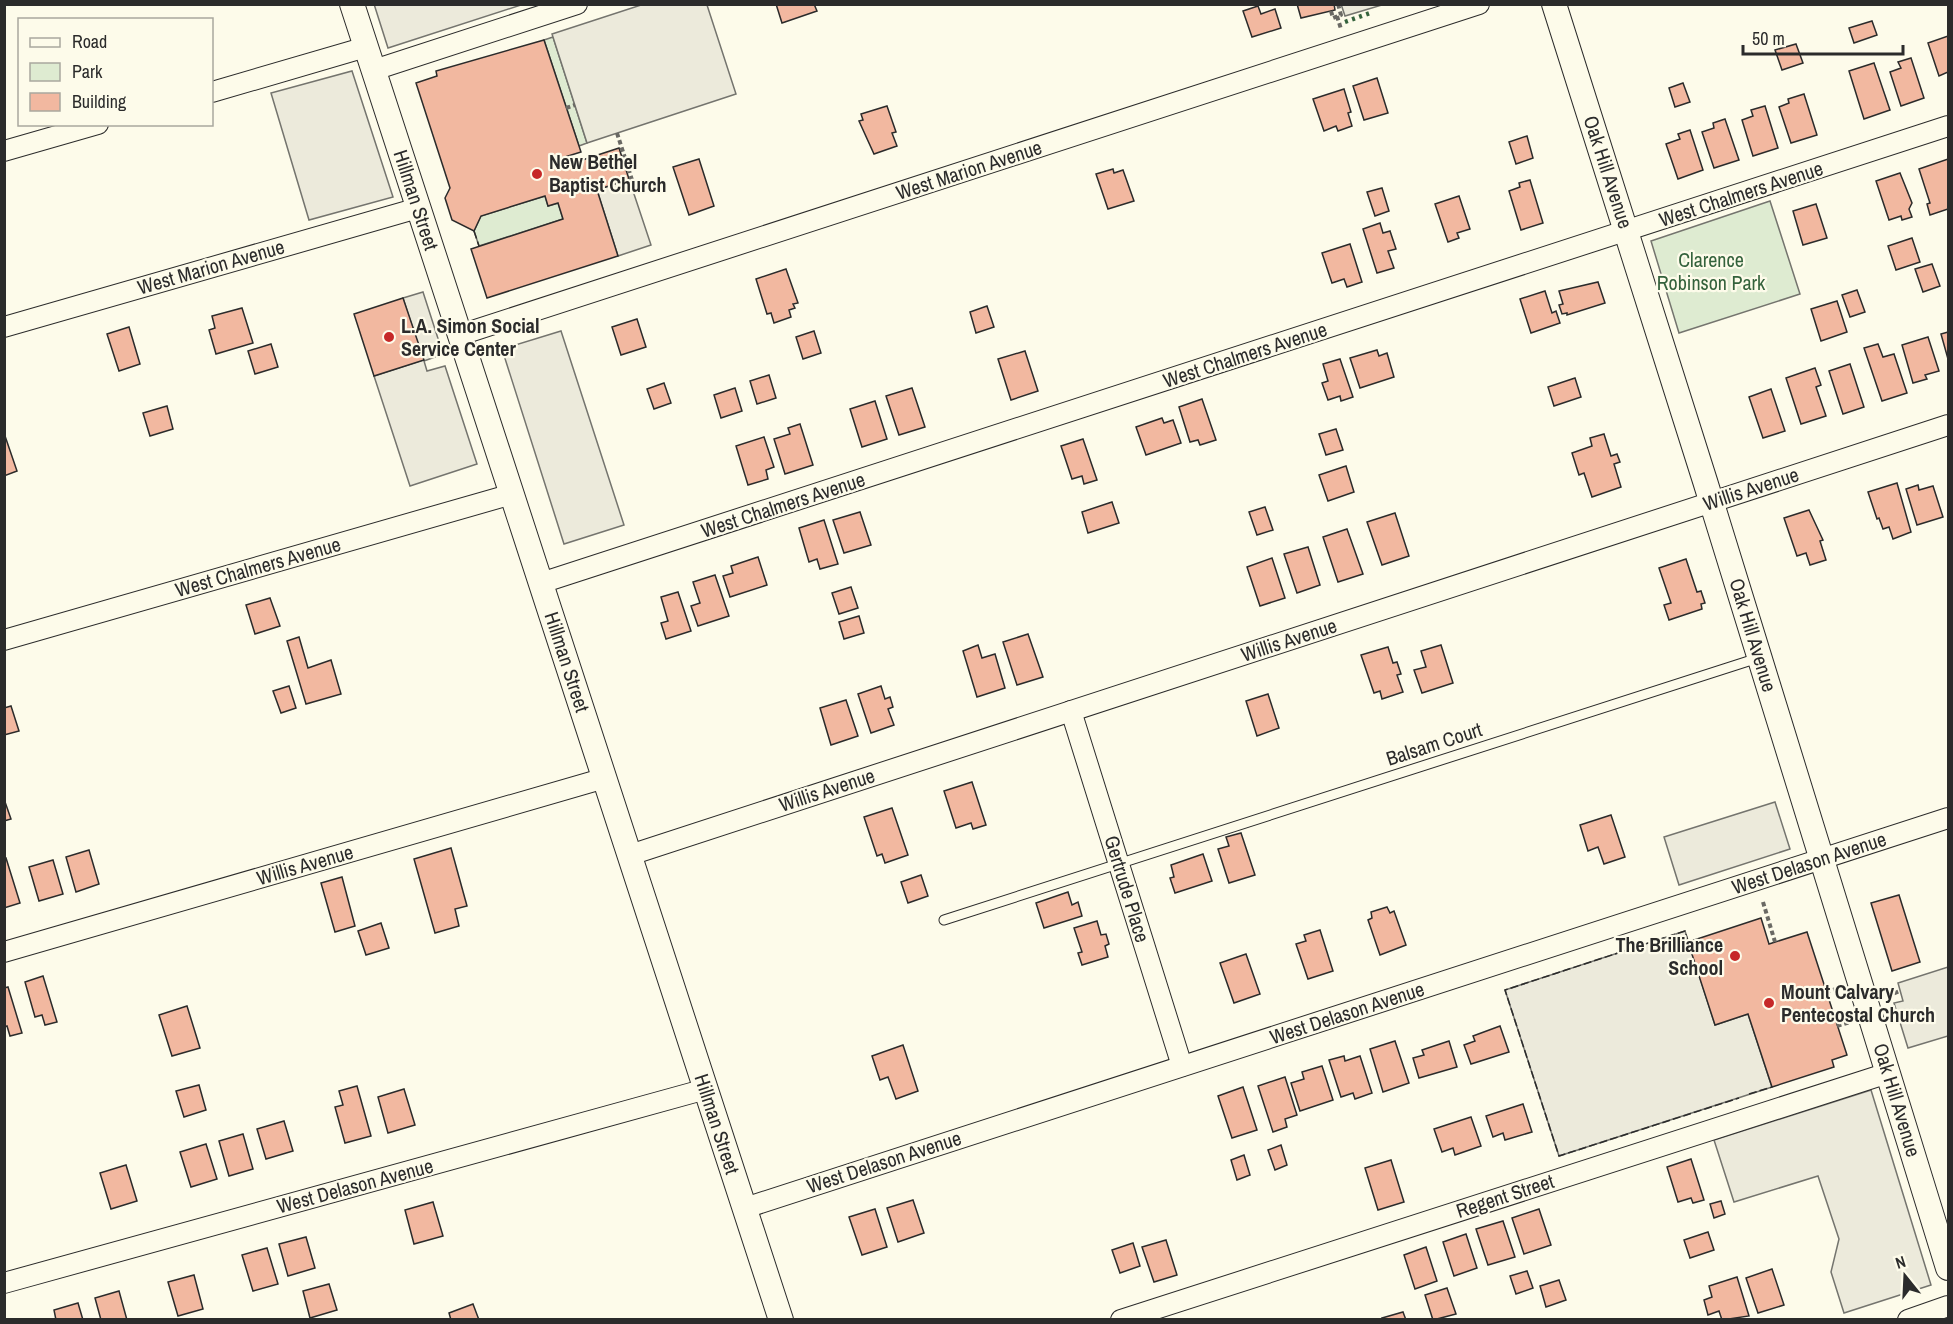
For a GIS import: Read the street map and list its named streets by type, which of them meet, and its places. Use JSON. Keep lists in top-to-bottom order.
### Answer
{
  "streets": {
    "street": [
      "West Marion Avenue",
      "Oak Hill Avenue",
      "West Chalmers Avenue",
      "Hillman Street",
      "Willis Avenue",
      "West Delason Avenue",
      "Gertrude Place",
      "Regent Street"
    ],
    "lane": ["Balsam Court"]
  },
  "crossings": [
    ["West Marion Avenue", "Hillman Street"],
    ["Oak Hill Avenue", "West Chalmers Avenue"],
    ["Oak Hill Avenue", "Willis Avenue"],
    ["Oak Hill Avenue", "Balsam Court"],
    ["Oak Hill Avenue", "West Delason Avenue"],
    ["Oak Hill Avenue", "Regent Street"],
    ["West Chalmers Avenue", "Hillman Street"],
    ["Hillman Street", "Willis Avenue"],
    ["Hillman Street", "West Delason Avenue"],
    ["Willis Avenue", "Gertrude Place"],
    ["Balsam Court", "Gertrude Place"],
    ["West Delason Avenue", "Gertrude Place"]
  ],
  "parks": ["Clarence Robinson Park"],
  "places": [
    "New Bethel Baptist Church",
    "L.A. Simon Social Service Center",
    "The Brilliance School",
    "Mount Calvary Pentecostal Church"
  ],
  "legend": ["Road", "Park", "Building"],
  "scale_bar": "50 m",
  "north": "top"
}
